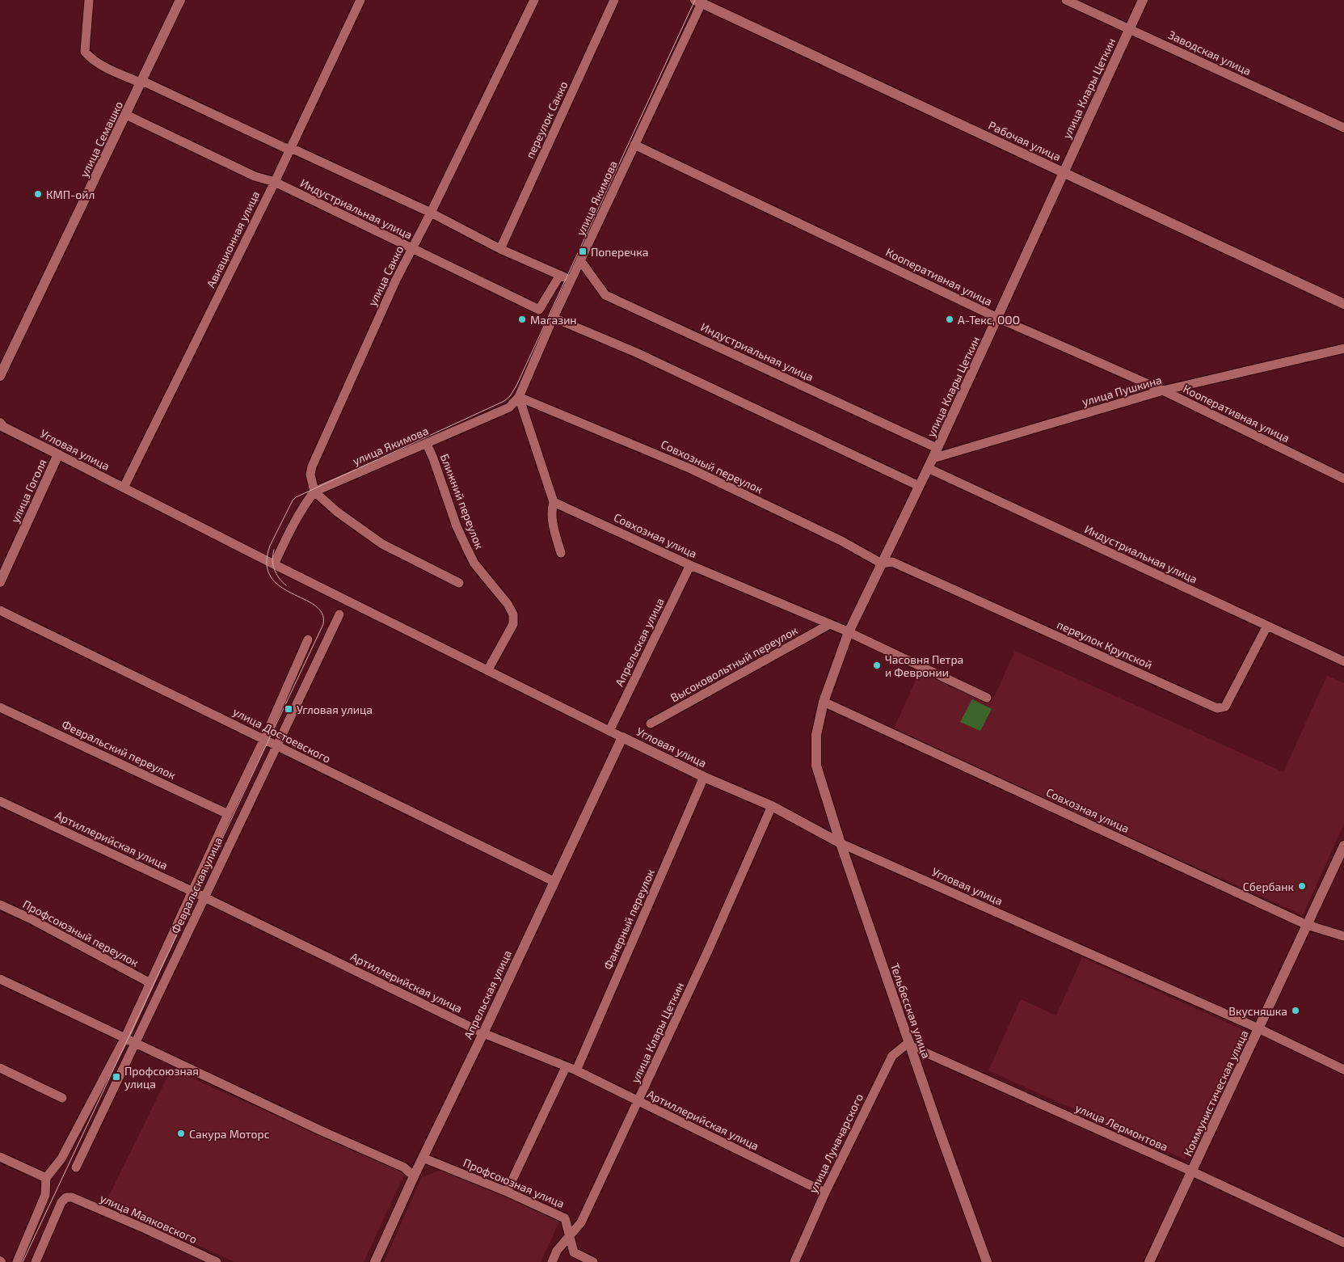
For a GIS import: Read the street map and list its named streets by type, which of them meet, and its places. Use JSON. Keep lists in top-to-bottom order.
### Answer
{
  "streets": {
    "street": [
      "Заводская улица",
      "улица Клары Цеткин",
      "переулок Сакко",
      "улица Семашко",
      "Рабочая улица",
      "улица Якимова",
      "Индустриальная улица",
      "Авиационная улица",
      "улица Сакко",
      "Кооперативная улица",
      "улица Пушкина",
      "Угловая улица",
      "Совхозный переулок",
      "улица Гоголя",
      "Ближний переулок",
      "Совхозная улица",
      "Апрельская улица",
      "переулок Крупской",
      "Высоковольтный переулок",
      "улица Достоевского",
      "Февральский переулок",
      "Артиллерийская улица",
      "Февральская улица",
      "Фанерный переулок",
      "Профсоюзный переулок",
      "Тельбесская улица",
      "Коммунистическая улица",
      "улица Лермонтова",
      "улица Луначарского",
      "Профсоюзная улица",
      "улица Маяковского"
    ]
  },
  "crossings": [
    ["Заводская улица", "улица Клары Цеткин"],
    ["улица Клары Цеткин", "Рабочая улица"],
    ["улица Клары Цеткин", "Индустриальная улица"],
    ["улица Клары Цеткин", "Кооперативная улица"],
    ["улица Клары Цеткин", "улица Пушкина"],
    ["улица Клары Цеткин", "Угловая улица"],
    ["улица Клары Цеткин", "Совхозный переулок"],
    ["улица Клары Цеткин", "Совхозная улица"],
    ["улица Клары Цеткин", "переулок Крупской"],
    ["улица Клары Цеткин", "Артиллерийская улица"],
    ["улица Клары Цеткин", "Тельбесская улица"],
    ["улица Клары Цеткин", "Профсоюзная улица"],
    ["улица Семашко", "Индустриальная улица"],
    ["Рабочая улица", "улица Якимова"],
    ["улица Якимова", "Индустриальная улица"],
    ["улица Якимова", "улица Сакко"],
    ["улица Якимова", "Кооперативная улица"],
    ["улица Якимова", "Совхозный переулок"],
    ["улица Якимова", "Ближний переулок"],
    ["Индустриальная улица", "Авиационная улица"],
    ["Индустриальная улица", "улица Сакко"],
    ["Индустриальная улица", "переулок Крупской"],
    ["Авиационная улица", "Угловая улица"],
    ["Кооперативная улица", "улица Пушкина"],
    ["Угловая улица", "улица Гоголя"],
    ["Угловая улица", "Ближний переулок"],
    ["Угловая улица", "Апрельская улица"],
    ["Угловая улица", "Фанерный переулок"],
    ["Угловая улица", "Тельбесская улица"],
    ["Угловая улица", "Коммунистическая улица"],
    ["Совхозный переулок", "переулок Крупской"],
    ["Совхозная улица", "Апрельская улица"],
    ["Совхозная улица", "Высоковольтный переулок"],
    ["Совхозная улица", "Коммунистическая улица"],
    ["Апрельская улица", "улица Достоевского"],
    ["Апрельская улица", "Артиллерийская улица"],
    ["Апрельская улица", "Профсоюзная улица"],
    ["улица Достоевского", "Февральская улица"],
    ["Артиллерийская улица", "Февральская улица"],
    ["Артиллерийская улица", "Фанерный переулок"],
    ["Артиллерийская улица", "улица Луначарского"],
    ["Тельбесская улица", "улица Лермонтова"],
    ["Тельбесская улица", "улица Луначарского"],
    ["Коммунистическая улица", "улица Лермонтова"],
    ["улица Лермонтова", "улица Луначарского"]
  ],
  "places": {
    "other": [
      "КМП-ойл",
      "Магазин",
      "А-Текс, ООО",
      "Часовня Петра и Февронии",
      "Сбербанк",
      "Вкусняшка",
      "Сакура Моторс"
    ],
    "transit": ["Поперечка", "Угловая улица", "Профсоюзная улица"]
  }
}
